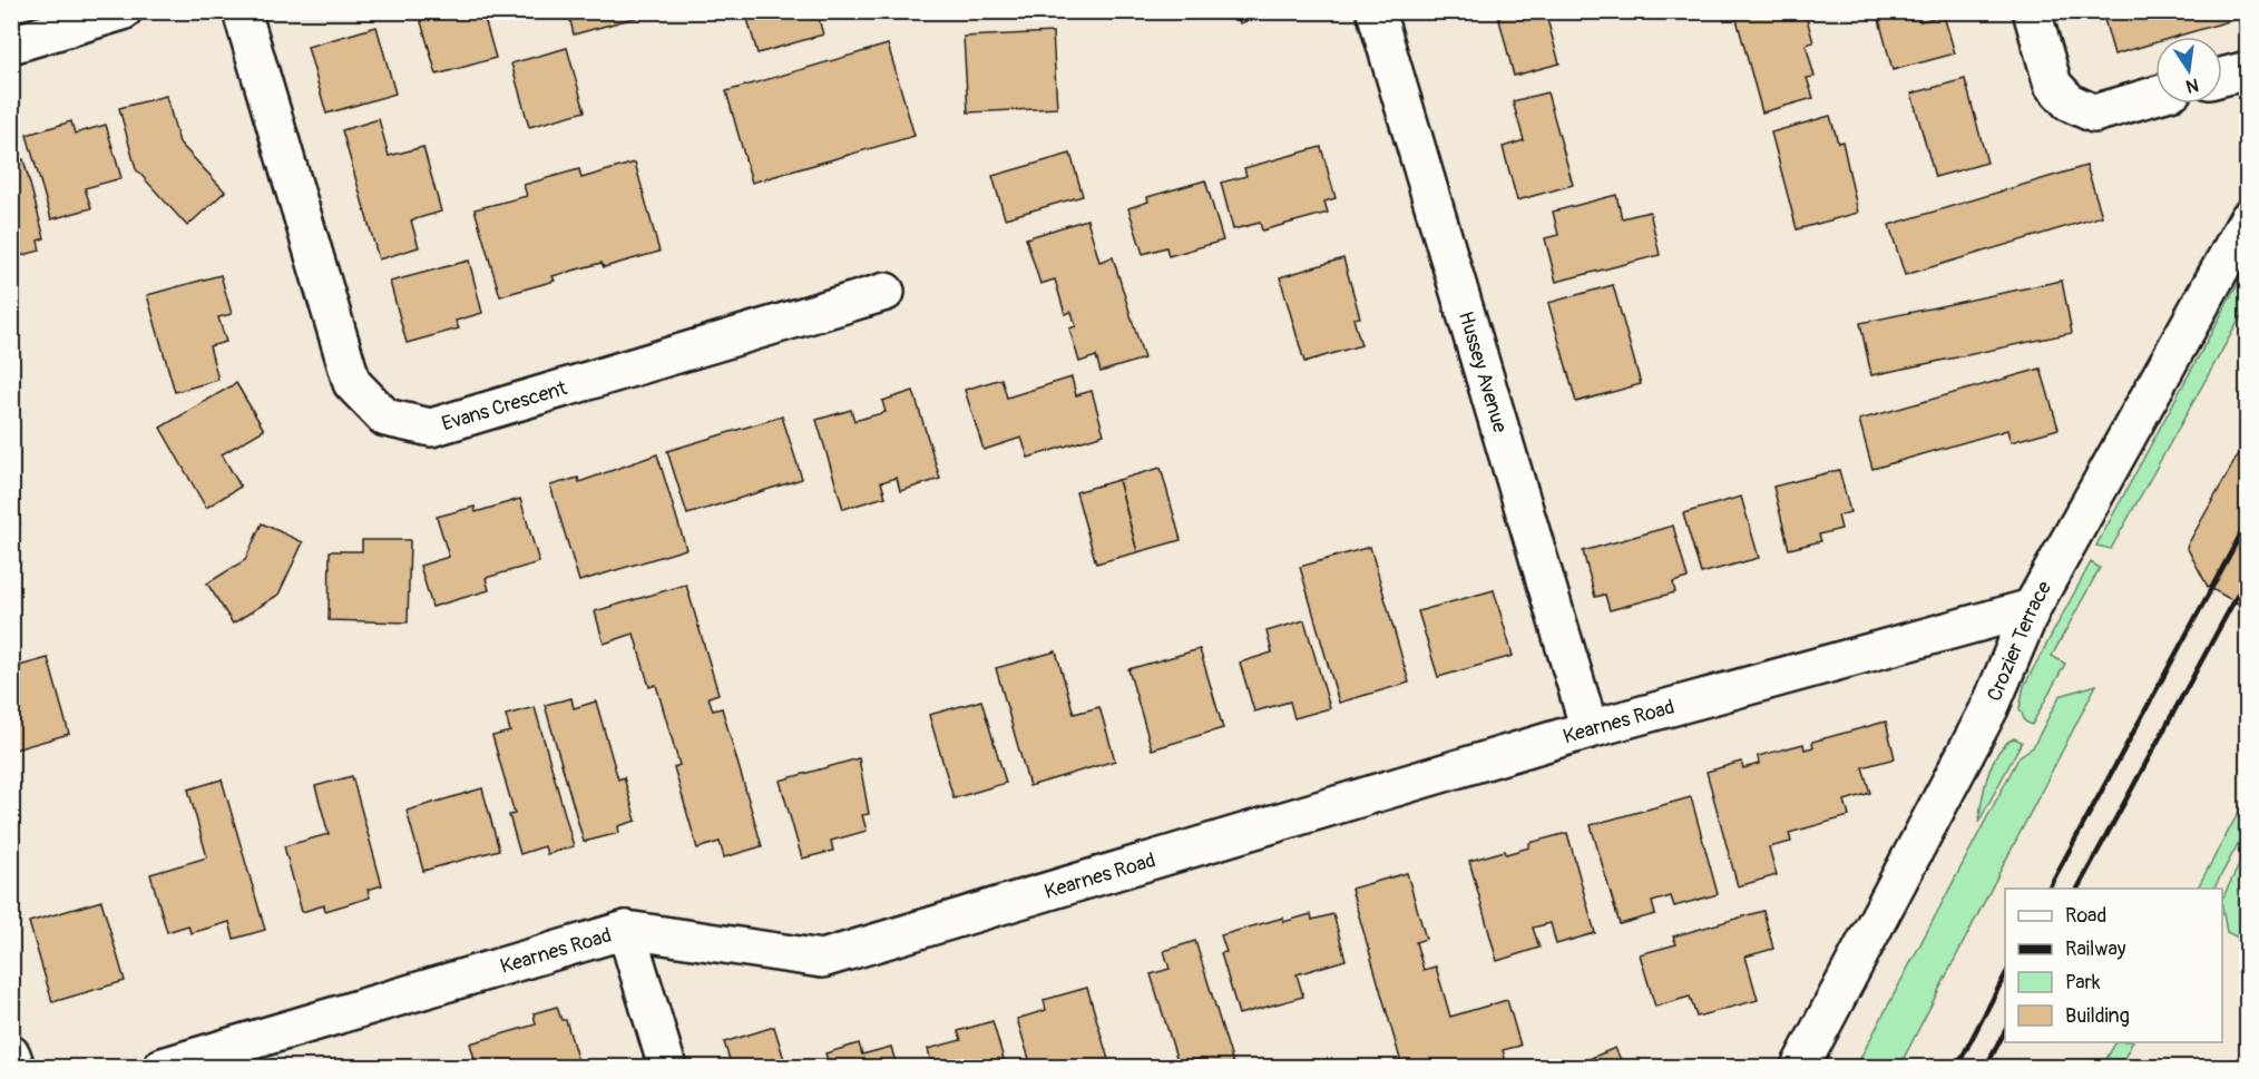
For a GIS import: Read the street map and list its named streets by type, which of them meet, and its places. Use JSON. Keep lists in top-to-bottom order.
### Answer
{
  "streets": {
    "street": [
      "Hussey Avenue",
      "Evans Crescent",
      "Crozier Terrace",
      "Kearnes Road"
    ]
  },
  "crossings": [
    ["Hussey Avenue", "Kearnes Road"],
    ["Crozier Terrace", "Kearnes Road"]
  ],
  "legend": [
    "Road",
    "Railway",
    "Park",
    "Building"
  ],
  "north": "bottom"
}
